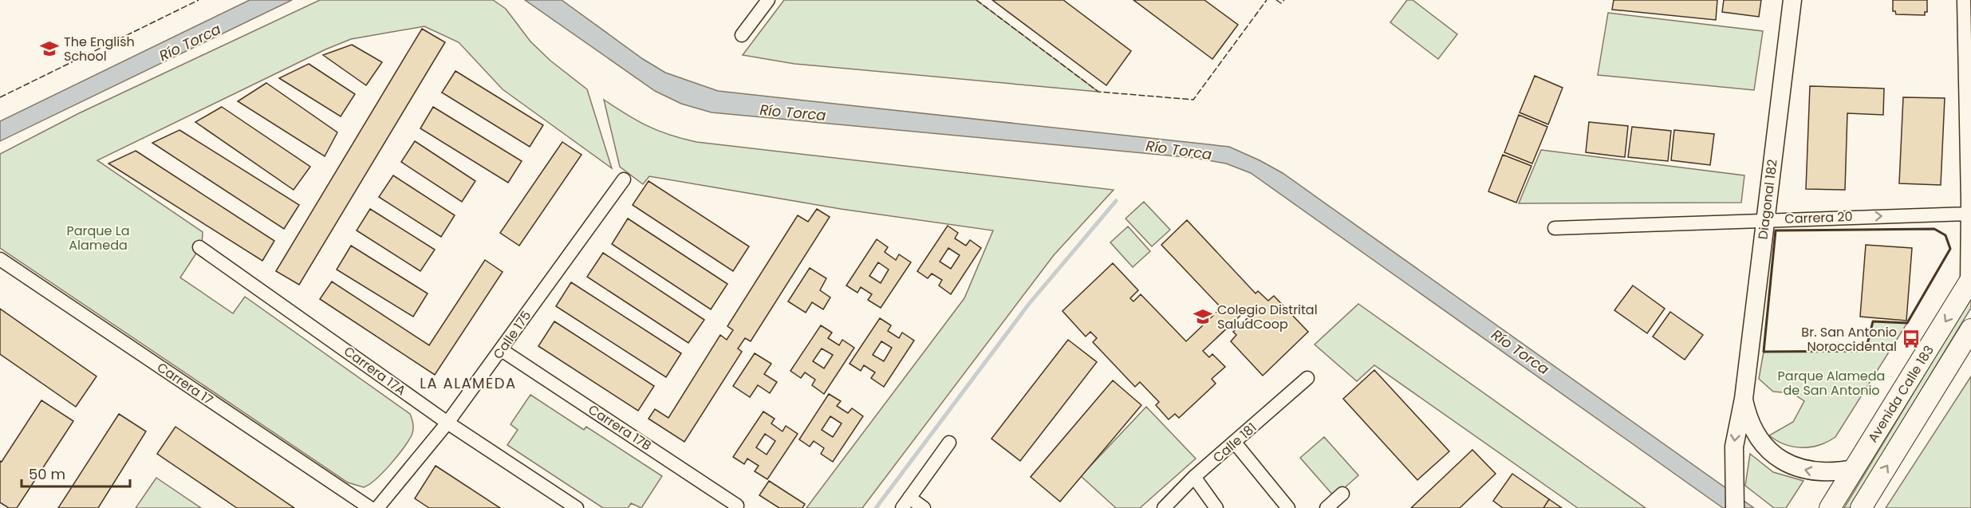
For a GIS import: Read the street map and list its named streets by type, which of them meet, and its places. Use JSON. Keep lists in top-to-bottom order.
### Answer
{
  "streets": {
    "main road": ["Avenida Calle 183"],
    "street": [
      "Diagonal 182",
      "Carrera 20",
      "Calle 175",
      "Carrera 17A",
      "Carrera 17",
      "Carrera 17B",
      "Calle 181"
    ]
  },
  "crossings": [
    ["Diagonal 182", "Carrera 20"],
    ["Diagonal 182", "Avenida Calle 183"],
    ["Calle 175", "Carrera 17A"],
    ["Calle 175", "Carrera 17B"]
  ],
  "one_way": ["Carrera 20"],
  "districts": ["LA ALAMEDA"],
  "water": ["Río Torca"],
  "parks": ["Parque La Alameda", "Parque Alameda de San Antonio"],
  "places": {
    "school or university": ["The English School", "Colegio Distrital SaludCoop"],
    "bus stop": ["Br. San Antonio Noroccidental"]
  },
  "scale_bar": "50 m"
}
